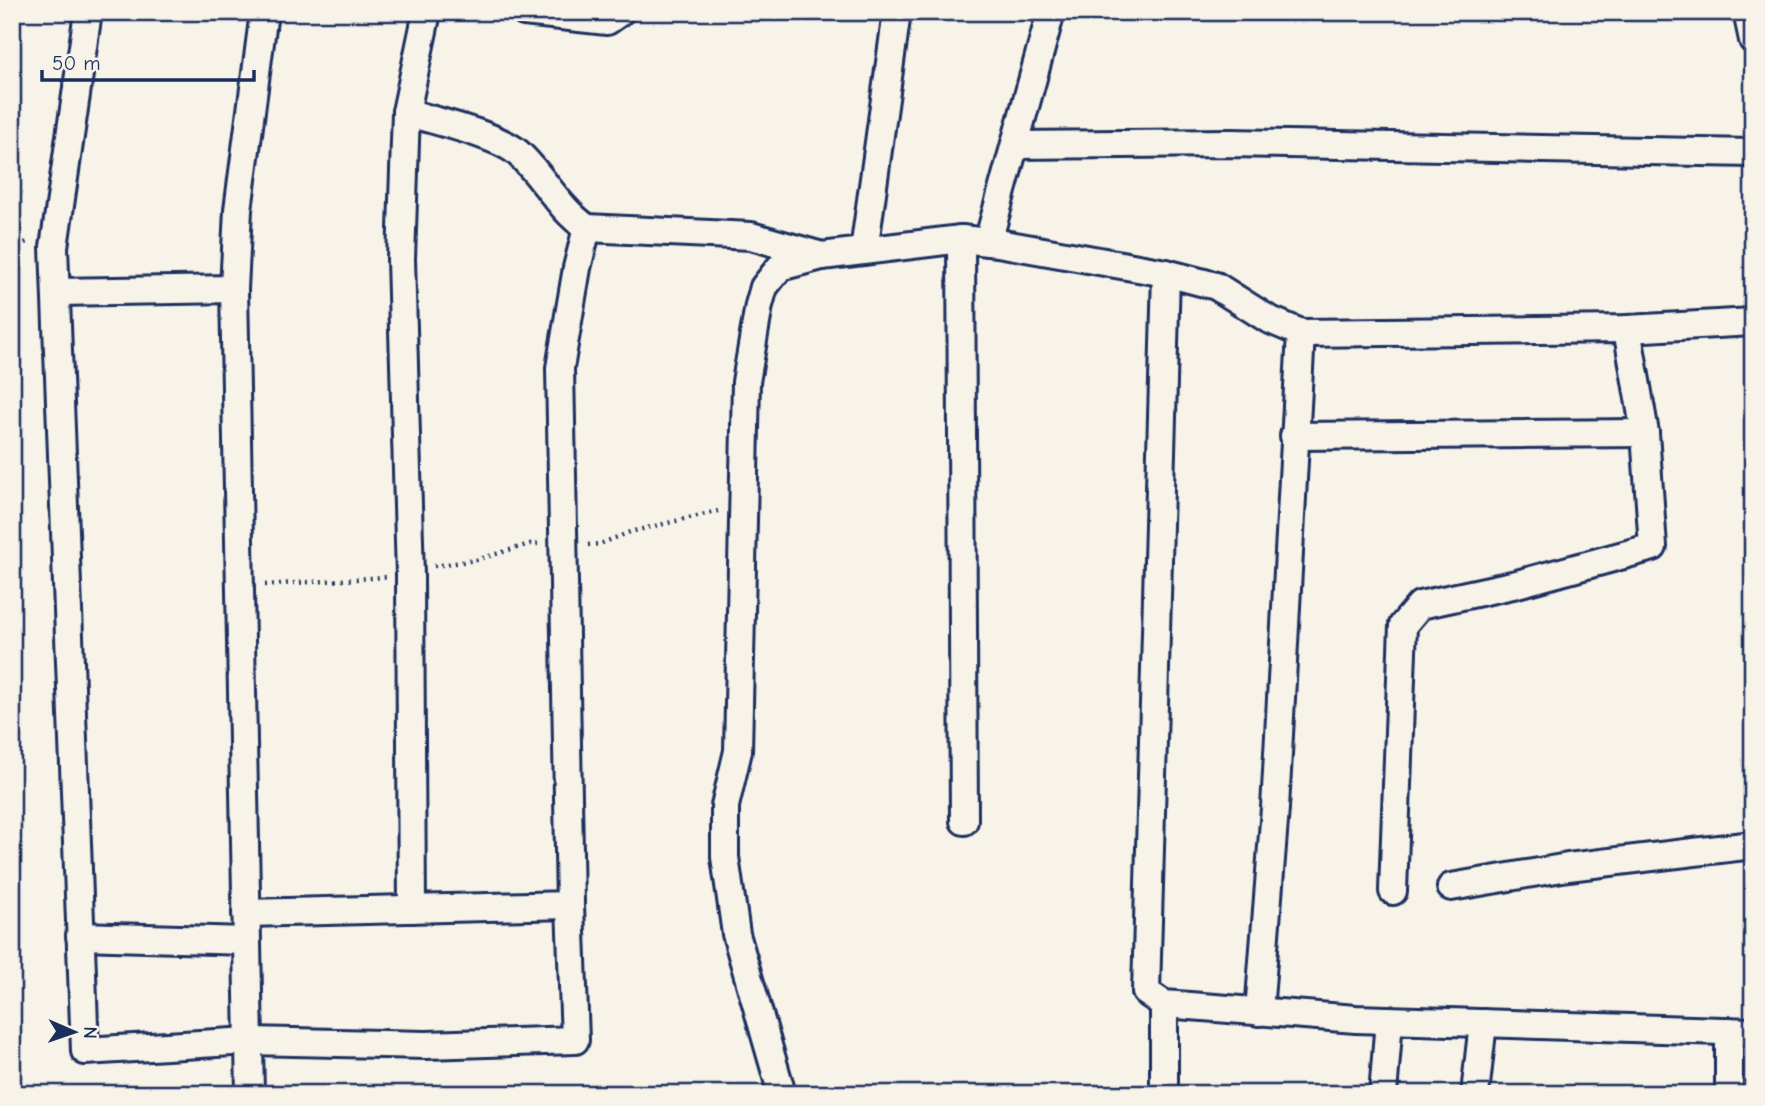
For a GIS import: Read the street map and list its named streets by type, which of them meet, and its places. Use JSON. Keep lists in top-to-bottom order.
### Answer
{
  "scale_bar": "50 m",
  "north": "right"
}
